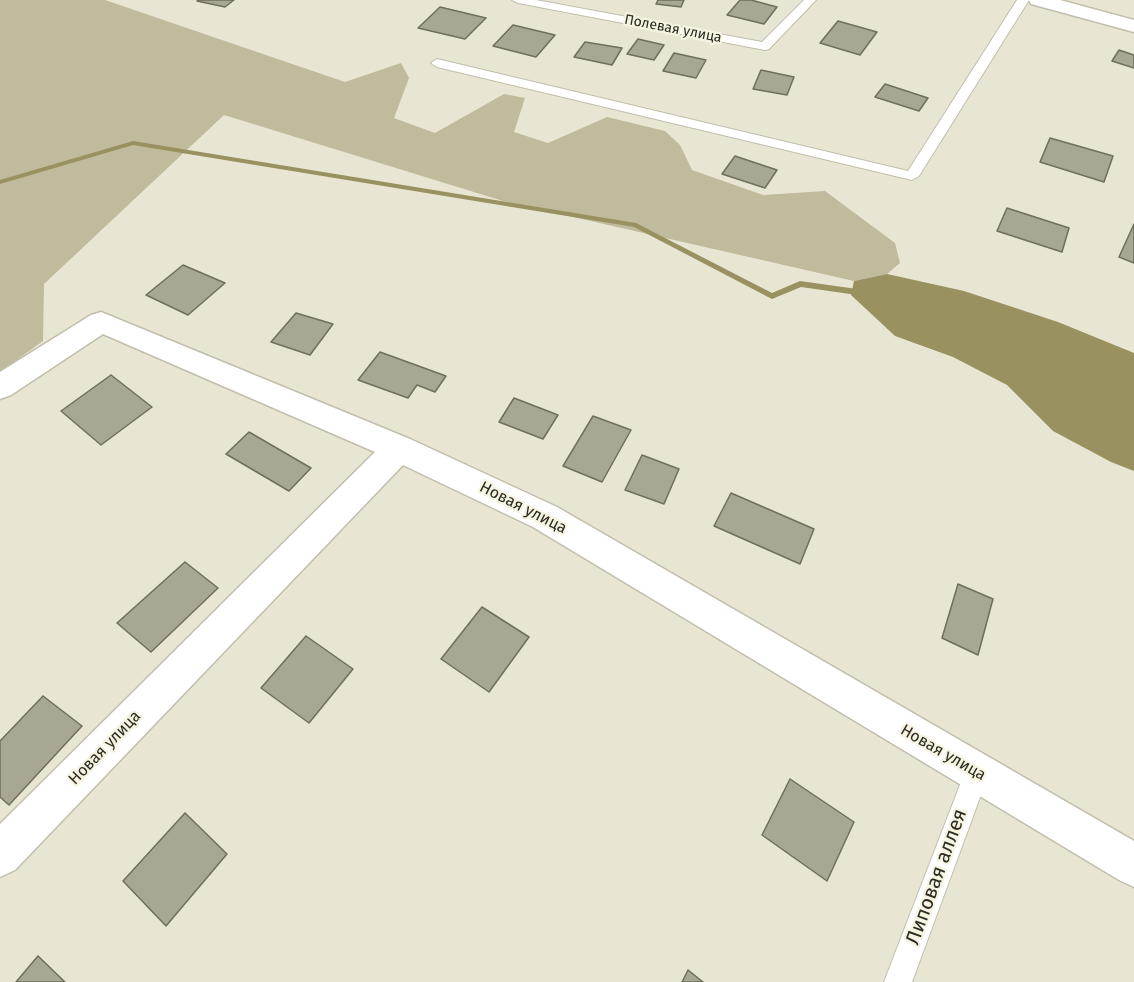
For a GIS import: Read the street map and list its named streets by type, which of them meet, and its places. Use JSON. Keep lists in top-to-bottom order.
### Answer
{
  "streets": {
    "street": ["Новая улица"],
    "lane": ["Полевая улица", "Липовая аллея"]
  },
  "crossings": [
    ["Новая улица", "Липовая аллея"]
  ]
}
